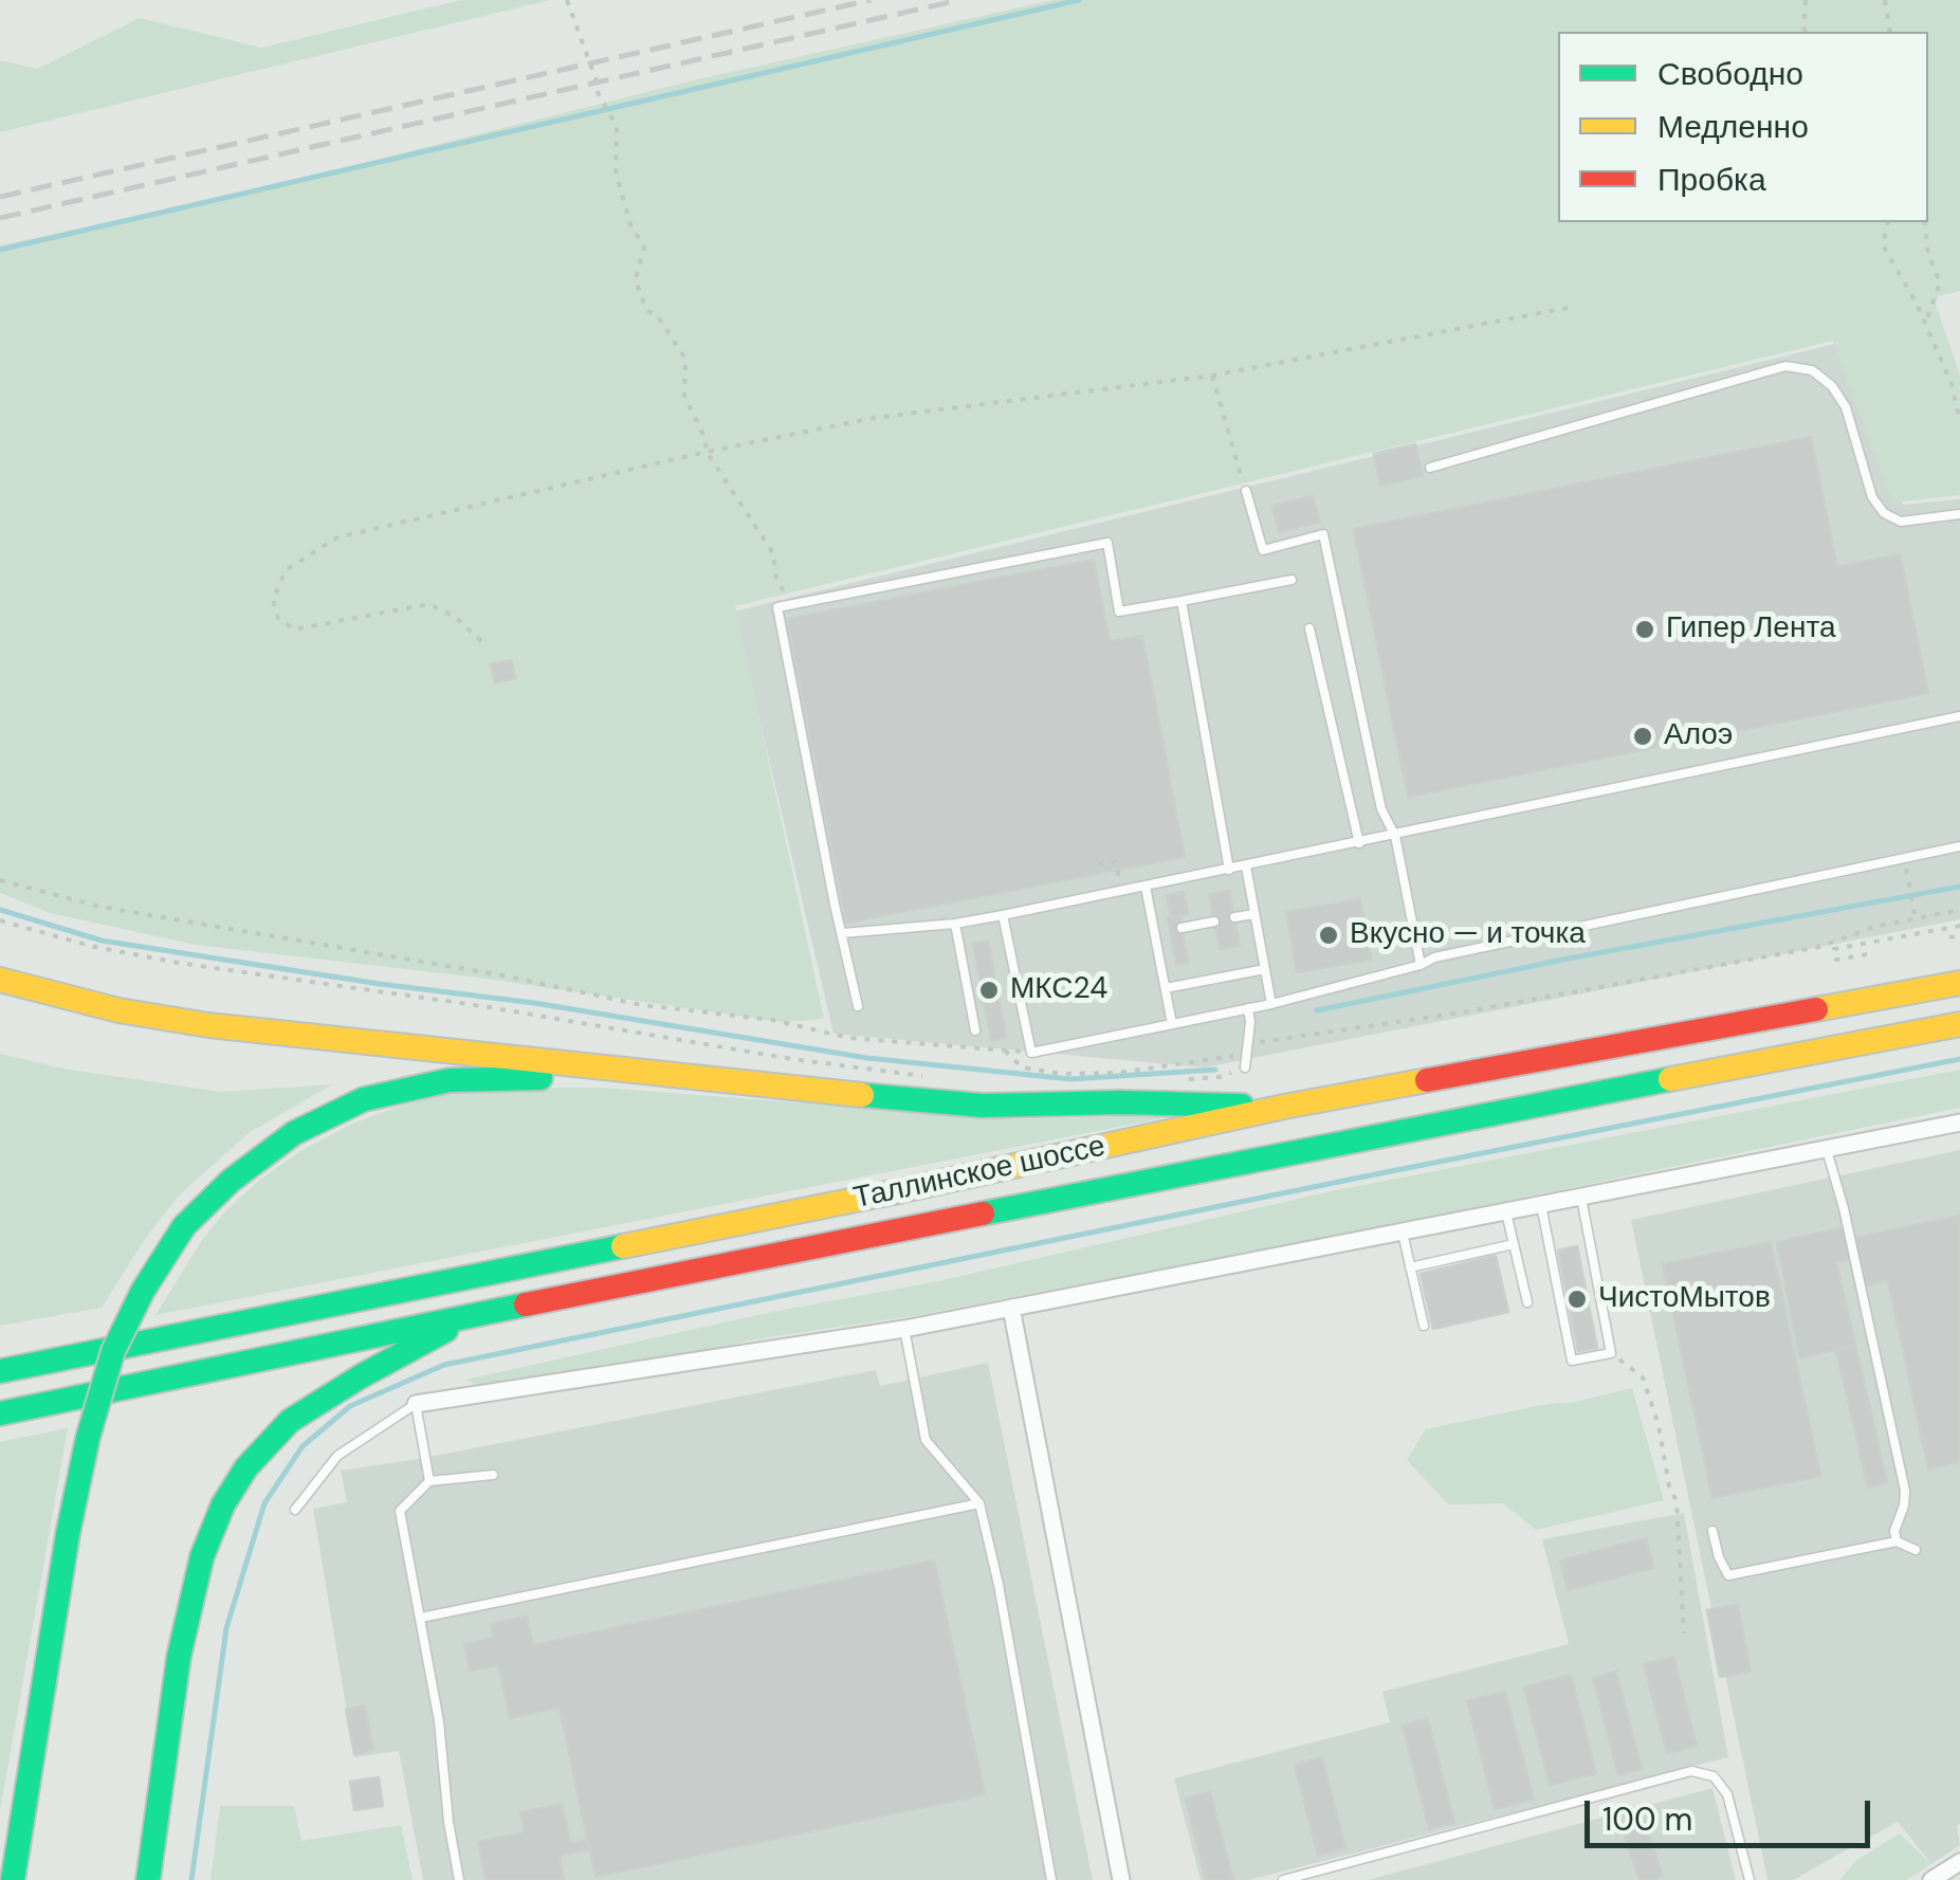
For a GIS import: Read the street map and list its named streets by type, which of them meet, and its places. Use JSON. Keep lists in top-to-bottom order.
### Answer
{
  "streets": {
    "main road": ["Таллинское шоссе"]
  },
  "places": [
    "Гипер Лента",
    "Алоэ",
    "Вкусно — и точка",
    "МКС24",
    "ЧистоМытов"
  ],
  "legend": ["Свободно", "Медленно", "Пробка"],
  "scale_bar": "100 m"
}
